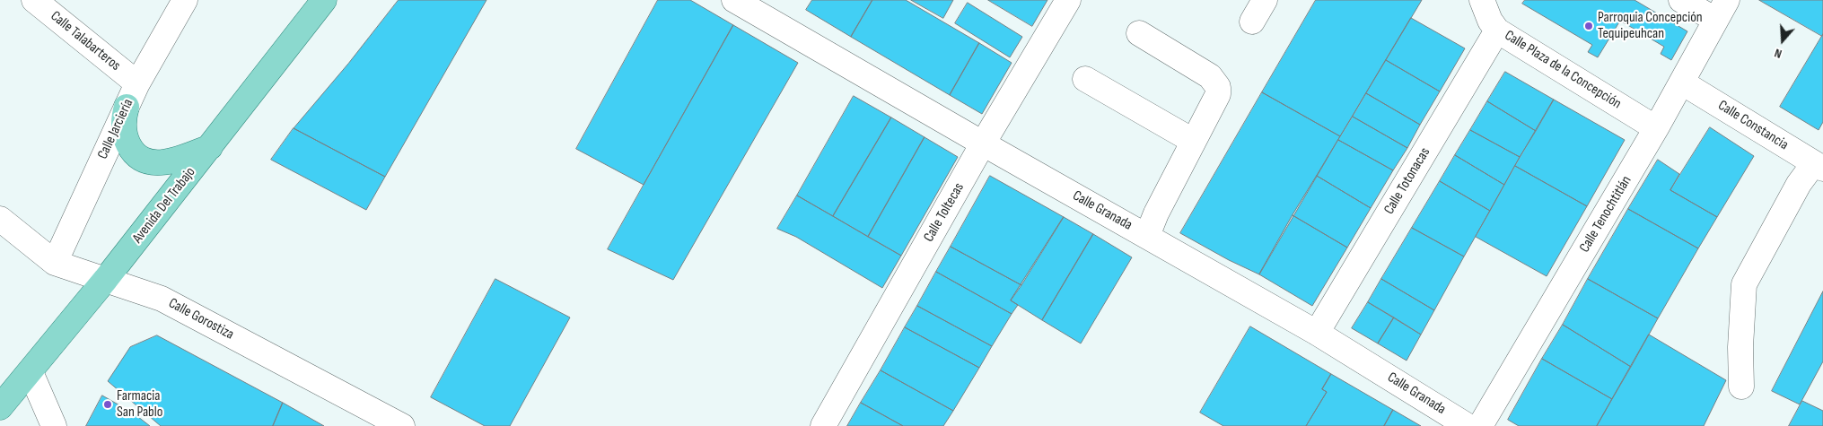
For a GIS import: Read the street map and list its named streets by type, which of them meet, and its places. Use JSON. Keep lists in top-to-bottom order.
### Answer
{
  "streets": {
    "main road": ["Avenida Del Trabajo"],
    "street": [
      "Calle Talabarteros",
      "Calle Plaza de la Concepción",
      "Calle Constancia",
      "Calle Jarciería",
      "Calle Totonacas",
      "Calle Granada",
      "Calle Toltecas",
      "Calle Tenochtitlán",
      "Calle Gorostiza"
    ]
  },
  "crossings": [
    ["Calle Talabarteros", "Calle Jarciería"],
    ["Calle Plaza de la Concepción", "Calle Totonacas"],
    ["Calle Plaza de la Concepción", "Calle Tenochtitlán"],
    ["Calle Constancia", "Calle Tenochtitlán"],
    ["Calle Jarciería", "Calle Gorostiza"],
    ["Calle Totonacas", "Calle Granada"],
    ["Avenida Del Trabajo", "Calle Gorostiza"],
    ["Calle Granada", "Calle Toltecas"]
  ],
  "places": ["Parroquia Concepción Tequipeuhcan", "Farmacia San Pablo"],
  "north": "bottom"
}
